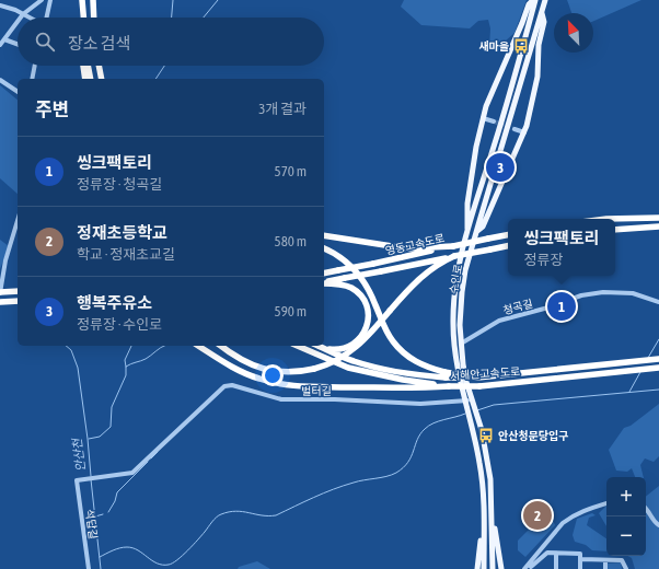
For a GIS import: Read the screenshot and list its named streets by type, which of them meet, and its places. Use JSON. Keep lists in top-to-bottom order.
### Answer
{
  "streets": {
    "highway": ["영동고속도로", "서해안고속도로"],
    "main road": ["수인로"],
    "street": ["청곡길", "벌터길", "석답길"]
  },
  "crossings": [
    ["수인로", "청곡길"],
    ["수인로", "벌터길"],
    ["벌터길", "석답길"]
  ],
  "water": ["안산천"],
  "places": {
    "bus stop": ["새마을", "안산청문당입구"]
  },
  "north": "top left",
  "page": {
    "search": "장소 검색",
    "heading": ["주변", "3개 결과"],
    "list": [
      {
        "mark": "1",
        "name": "씽크팩토리",
        "note": "정류장 · 청곡길",
        "value": "570 m"
      },
      {
        "mark": "2",
        "name": "정재초등학교",
        "note": "학교 · 정재초교길",
        "value": "580 m"
      },
      {
        "mark": "3",
        "name": "행복주유소",
        "note": "정류장 · 수인로",
        "value": "590 m"
      }
    ],
    "pins": ["3", "1", "2"],
    "popup": ["씽크팩토리", "정류장"],
    "map_buttons": ["+", "−"]
  }
}
